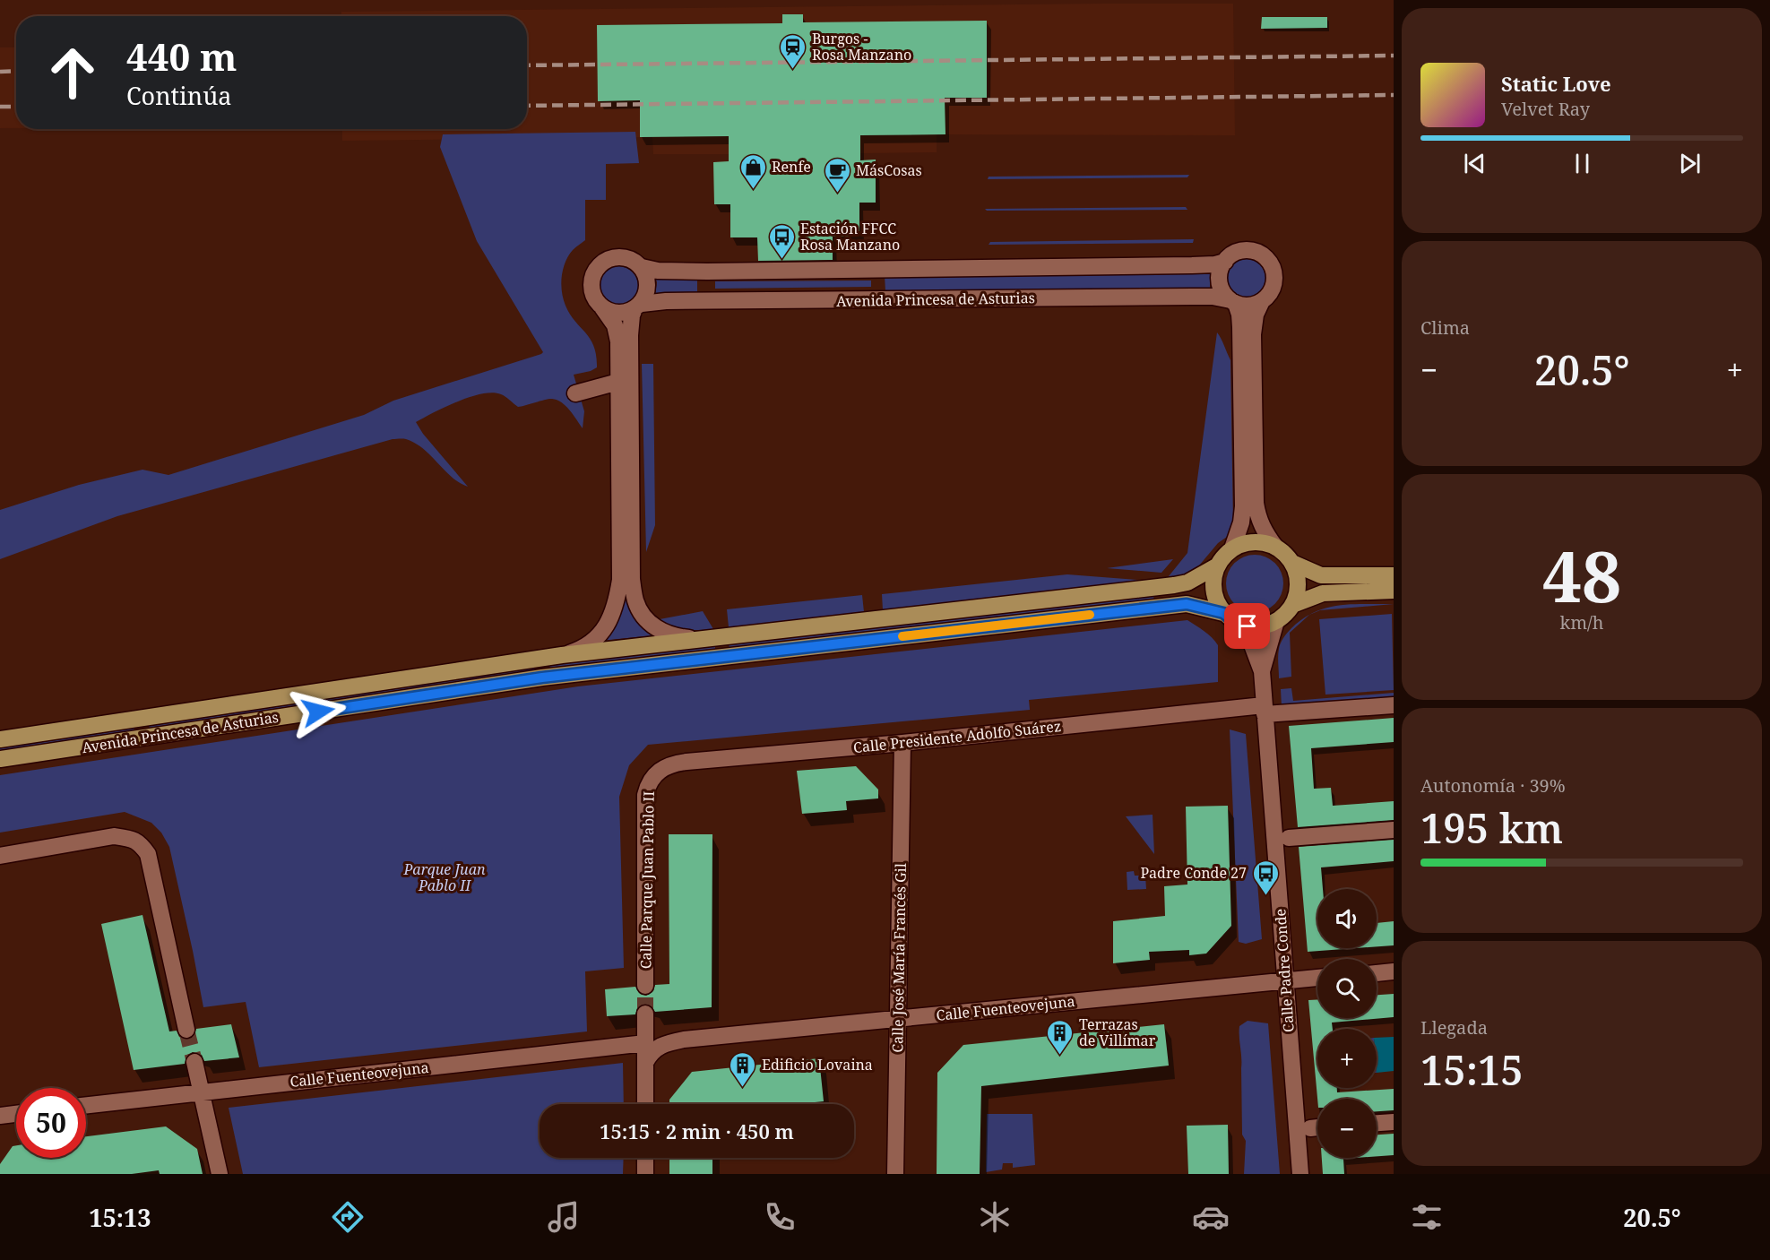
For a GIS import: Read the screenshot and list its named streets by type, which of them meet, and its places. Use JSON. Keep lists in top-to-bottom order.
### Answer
{
  "streets": {
    "main road": ["Avenida Princesa de Asturias"],
    "street": [
      "Calle Presidente Adolfo Suárez",
      "Calle Parque Juan Pablo II",
      "Calle José María Francés Gil",
      "Calle Padre Conde",
      "Calle Fuenteovejuna"
    ]
  },
  "crossings": [
    ["Avenida Princesa de Asturias", "Calle Padre Conde"],
    ["Calle Presidente Adolfo Suárez", "Calle Parque Juan Pablo II"],
    ["Calle Presidente Adolfo Suárez", "Calle José María Francés Gil"],
    ["Calle Presidente Adolfo Suárez", "Calle Padre Conde"],
    ["Calle José María Francés Gil", "Calle Fuenteovejuna"],
    ["Calle Padre Conde", "Calle Fuenteovejuna"]
  ],
  "parks": ["Parque Juan Pablo II"],
  "places": {
    "station": ["Burgos - Rosa Manzano"],
    "shop": ["Renfe"],
    "cafe": ["MásCosas"],
    "bus stop": ["Estación FFCC Rosa Manzano", "Padre Conde 27"],
    "building": ["Terrazas de Villímar", "Edificio Lovaina"]
  },
  "page": {
    "turn": ["440 m", "Continúa"],
    "song": ["Static Love", "Velvet Ray"],
    "tile": [
      "Clima",
      ["48", "km/h"],
      ["Autonomía · 39%", "195 km"],
      ["Llegada", "15:15"]
    ],
    "heat": ["−", "20.5°", "+"],
    "map_buttons": ["+", "−"],
    "limit": "50",
    "trip": "15:15 · 2 min · 450 m",
    "tabs": ["15:13", "20.5°"]
  }
}
